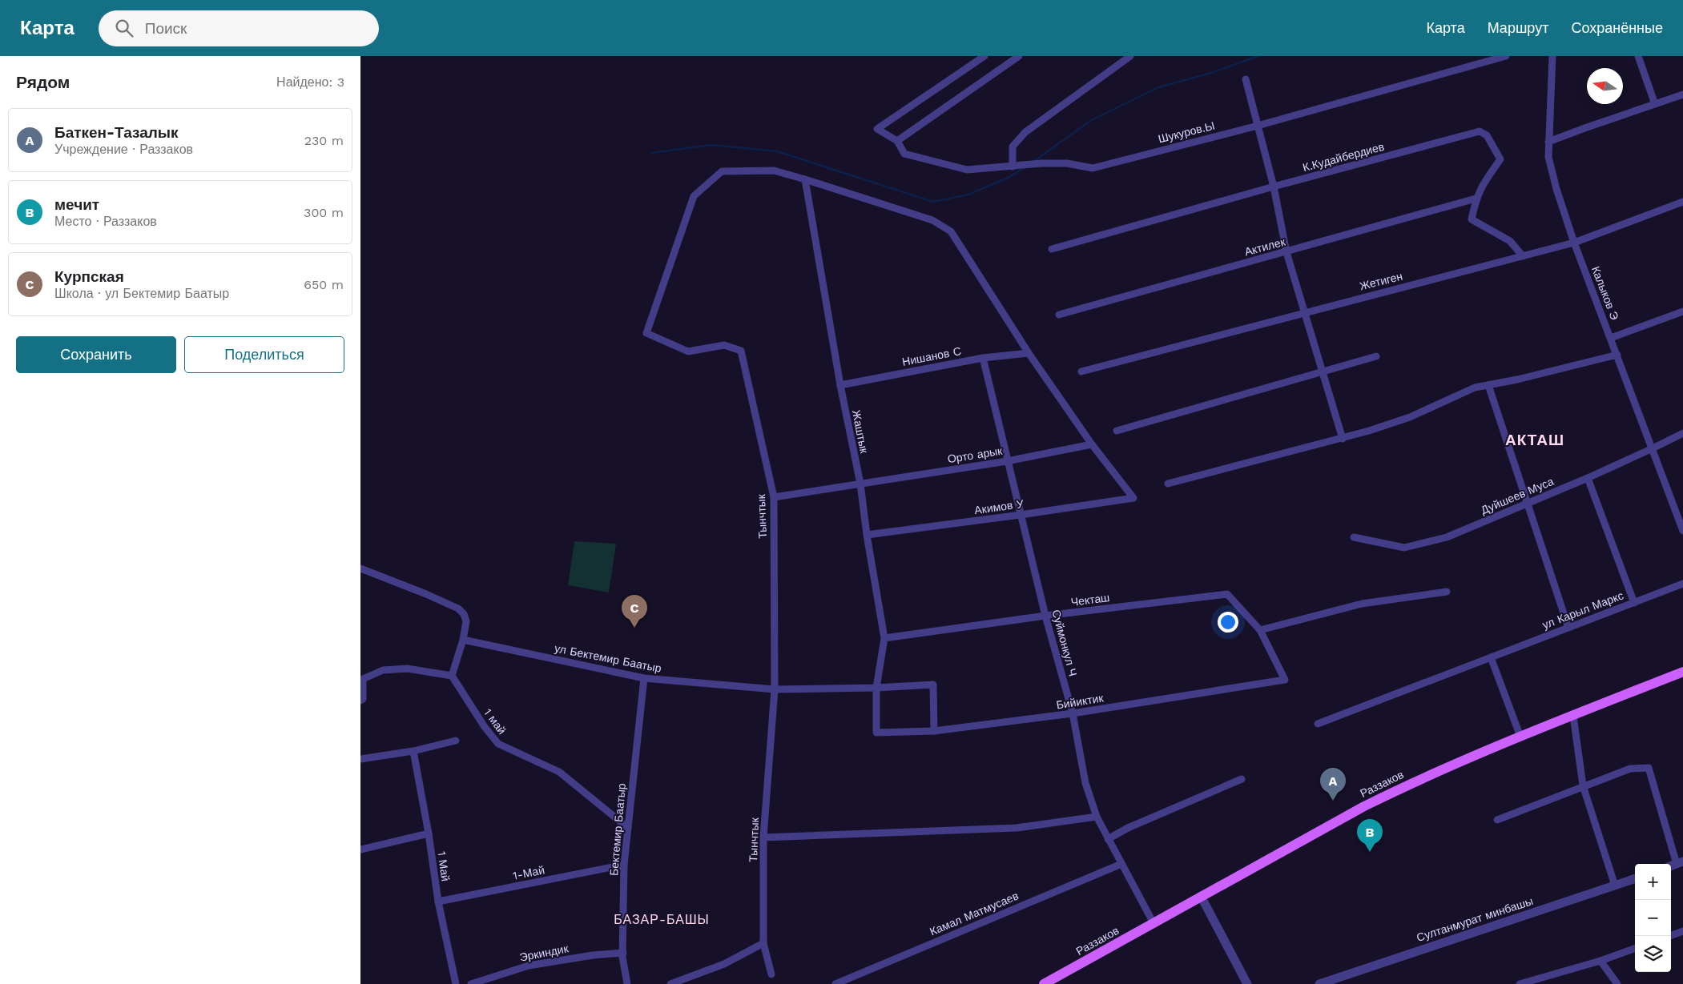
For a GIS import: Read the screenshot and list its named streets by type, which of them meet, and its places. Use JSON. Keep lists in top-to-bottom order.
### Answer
{
  "streets": {
    "main road": ["Раззаков"],
    "street": [
      "Шукуров.Ы",
      "К.Кудайбердиев",
      "Актилек",
      "Жетиген",
      "Калыков Э",
      "Нишанов С",
      "Жаштык",
      "Орто арык",
      "Дуйшеев Муса",
      "Акимов У",
      "Тынчтык",
      "Чекташ",
      "ул Карыл Маркс",
      "Суймонкул Ч",
      "ул Бектемир Баатыр",
      "Бийиктик",
      "1 май",
      "Бектемир Баатыр",
      "1 Май",
      "1-Май",
      "Камал Матмусаев",
      "Султанмурат минбашы",
      "Эркиндик"
    ]
  },
  "crossings": [
    ["К.Кудайбердиев", "Актилек"],
    ["К.Кудайбердиев", "Жетиген"],
    ["Жетиген", "Калыков Э"],
    ["Калыков Э", "Дуйшеев Муса"],
    ["Нишанов С", "Жаштык"],
    ["Нишанов С", "Суймонкул Ч"],
    ["Жаштык", "Орто арык"],
    ["Жаштык", "Акимов У"],
    ["Жаштык", "Тынчтык"],
    ["Жаштык", "Чекташ"],
    ["Жаштык", "ул Бектемир Баатыр"],
    ["Жаштык", "Бийиктик"],
    ["Орто арык", "Акимов У"],
    ["Орто арык", "Тынчтык"],
    ["Орто арык", "Суймонкул Ч"],
    ["Акимов У", "Суймонкул Ч"],
    ["Тынчтык", "ул Бектемир Баатыр"],
    ["Чекташ", "Суймонкул Ч"],
    ["Чекташ", "Бийиктик"],
    ["Суймонкул Ч", "Бийиктик"],
    ["Суймонкул Ч", "Раззаков"],
    ["Суймонкул Ч", "Камал Матмусаев"],
    ["ул Бектемир Баатыр", "Бийиктик"],
    ["ул Бектемир Баатыр", "Бектемир Баатыр"],
    ["1 май", "Бектемир Баатыр"],
    ["Бектемир Баатыр", "1-Май"],
    ["Бектемир Баатыр", "Эркиндик"],
    ["1 Май", "1-Май"]
  ],
  "districts": ["АКТАШ", "БАЗАР-БАШЫ"],
  "north": "left",
  "page": {
    "header": "Карта",
    "search": "Поиск",
    "nav": ["Карта", "Маршрут", "Сохранённые"],
    "heading": ["Рядом", "Найдено: 3"],
    "list": [
      {
        "mark": "A",
        "name": "Баткен-Тазалык",
        "note": "Учреждение · Раззаков",
        "value": "230 m"
      },
      {
        "mark": "B",
        "name": "мечит",
        "note": "Место · Раззаков",
        "value": "300 m"
      },
      {
        "mark": "C",
        "name": "Курпская",
        "note": "Школа · ул Бектемир Баатыр",
        "value": "650 m"
      }
    ],
    "buttons": ["Сохранить", "Поделиться"],
    "pins": ["C", "A", "B"],
    "map_buttons": ["+", "−"]
  }
}
